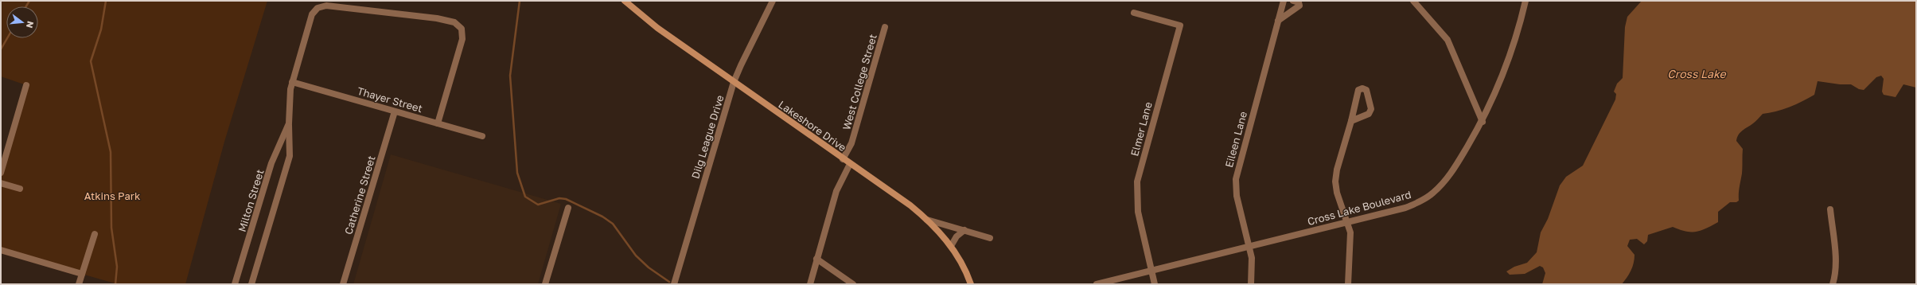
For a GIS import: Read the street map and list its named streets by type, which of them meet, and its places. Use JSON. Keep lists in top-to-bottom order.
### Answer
{
  "streets": {
    "main road": ["Lakeshore Drive"],
    "street": [
      "West College Street",
      "Thayer Street",
      "Elmer Lane",
      "Dilg League Drive",
      "Eileen Lane",
      "Catherine Street",
      "Milton Street",
      "Cross Lake Boulevard"
    ]
  },
  "crossings": [
    ["West College Street", "Lakeshore Drive"],
    ["Thayer Street", "Catherine Street"],
    ["Thayer Street", "Milton Street"],
    ["Lakeshore Drive", "Dilg League Drive"],
    ["Elmer Lane", "Cross Lake Boulevard"],
    ["Eileen Lane", "Cross Lake Boulevard"]
  ],
  "water": ["Cross Lake"],
  "parks": ["Atkins Park"],
  "north": "right"
}
